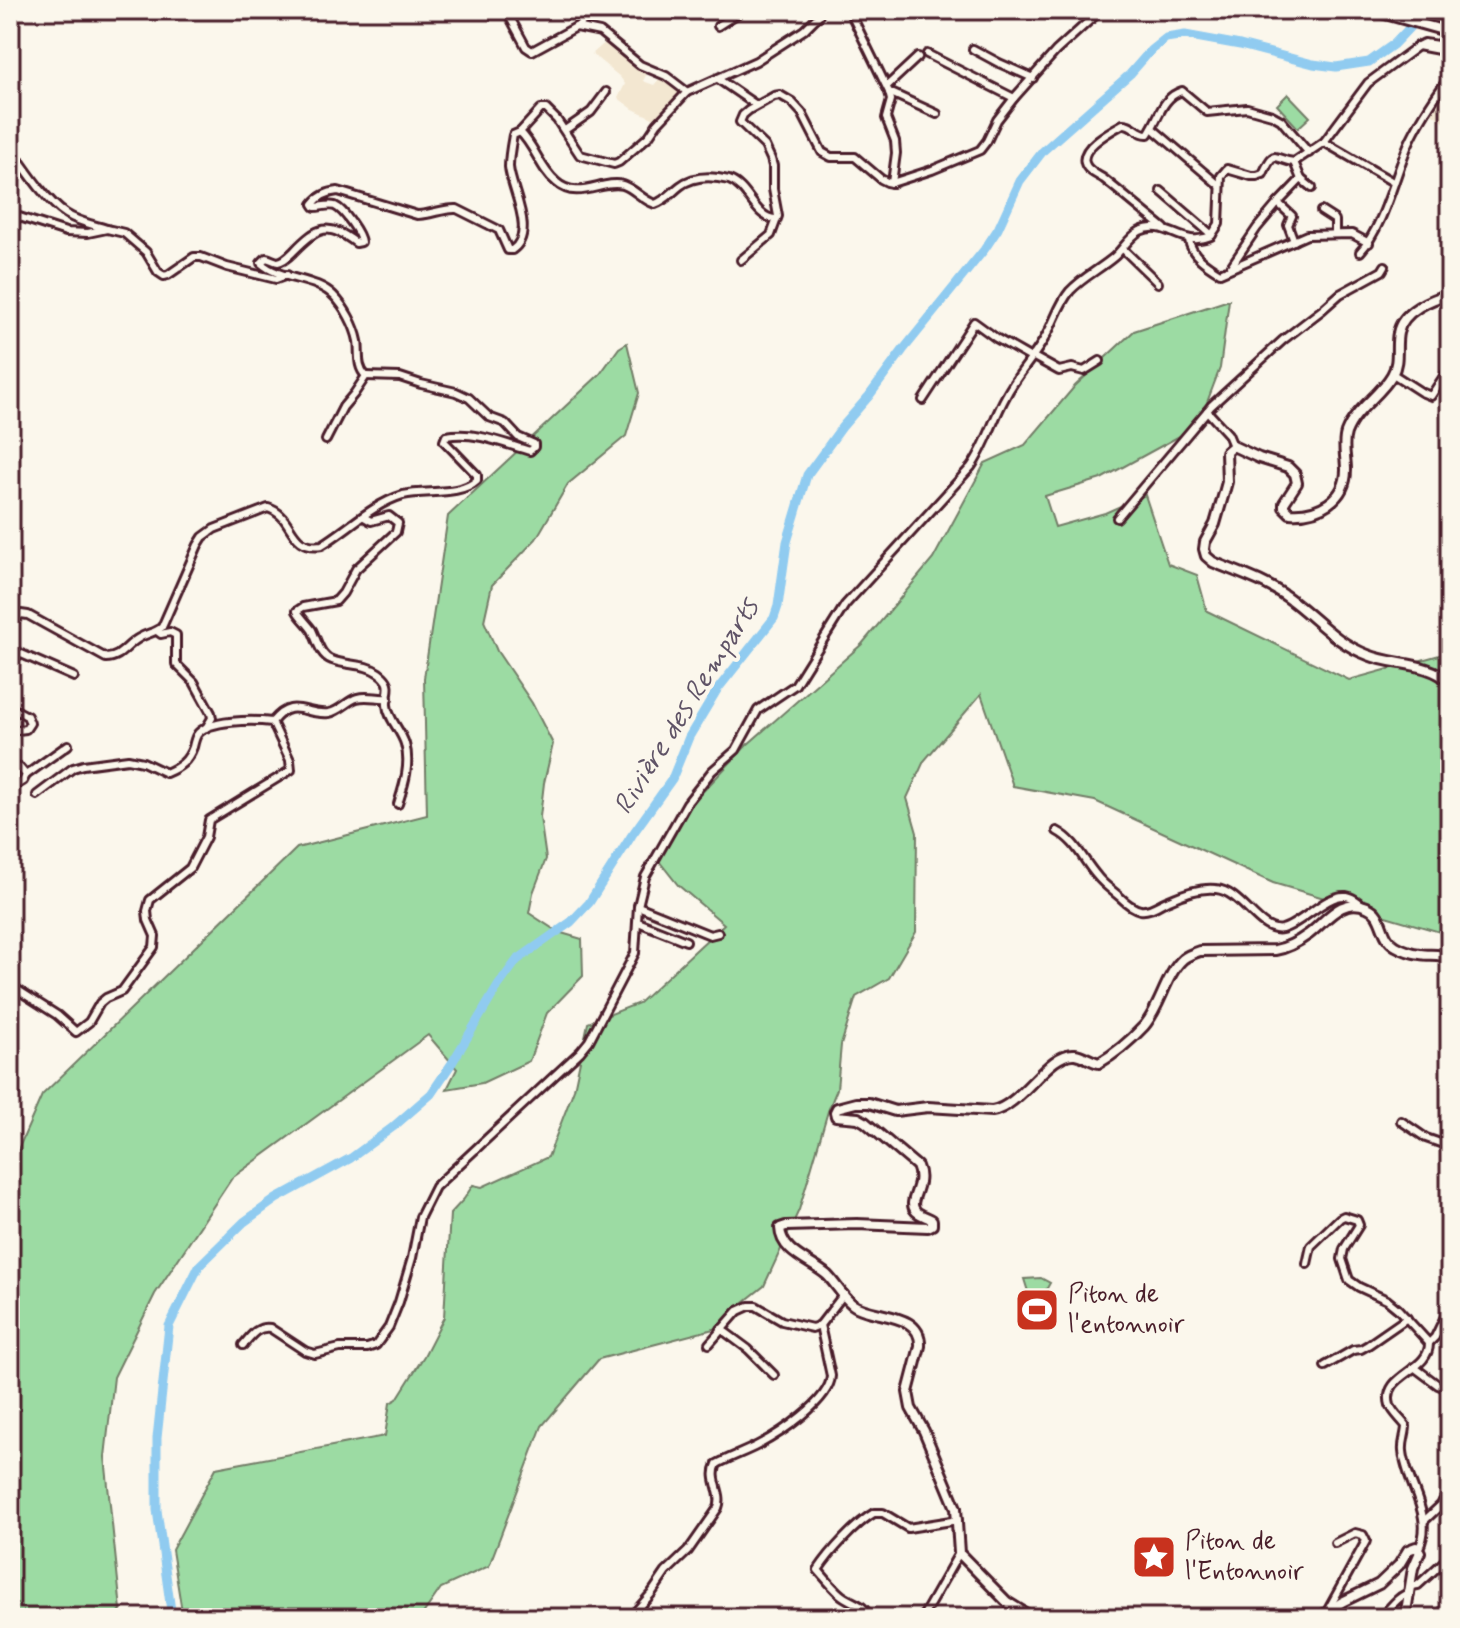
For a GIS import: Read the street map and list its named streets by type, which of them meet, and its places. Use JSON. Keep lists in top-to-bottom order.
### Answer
{
  "water": ["Rivière des Remparts"],
  "places": {
    "sports": ["Piton de l'entonnoir"],
    "place": ["Piton de l'Entonnoir"]
  }
}
